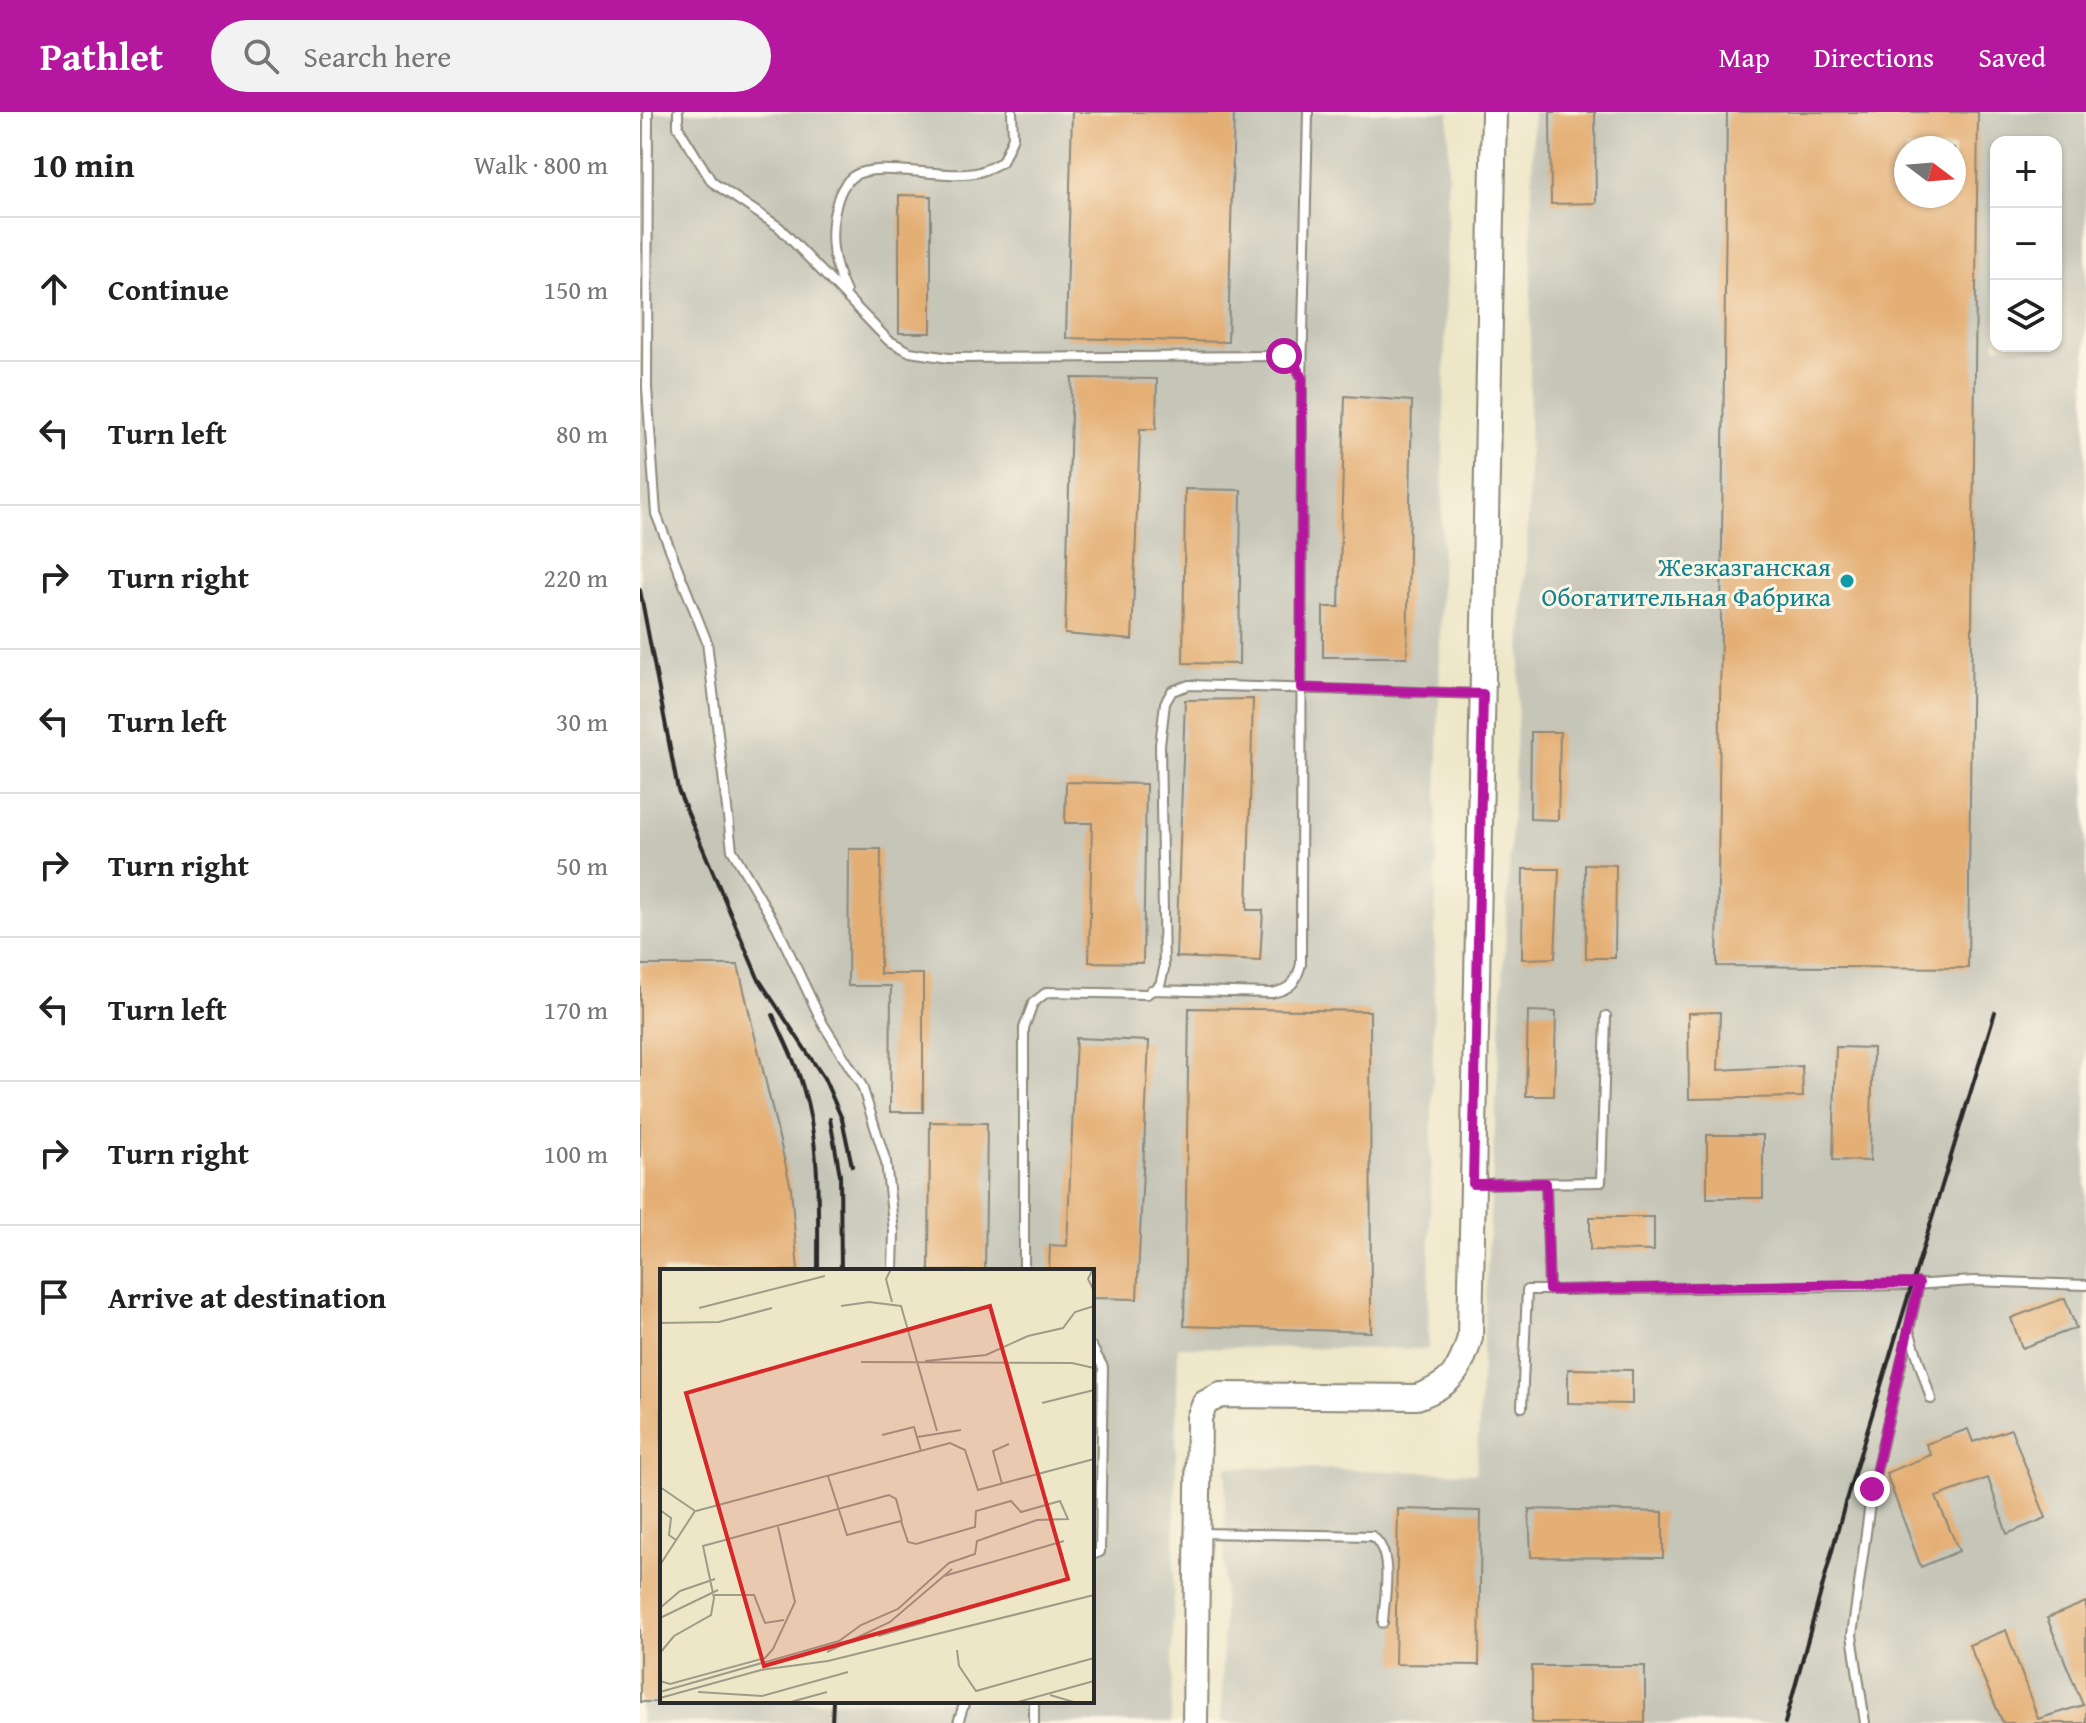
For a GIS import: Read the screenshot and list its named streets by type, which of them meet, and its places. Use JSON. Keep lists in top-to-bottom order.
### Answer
{
  "places": ["Жезказганская Обогатительная Фабрика"],
  "north": "right",
  "page": {
    "header": "Pathlet",
    "search": "Search here",
    "nav": ["Map", "Directions", "Saved"],
    "heading": ["10 min", "Walk · 800 m"],
    "map_buttons": ["+", "−"],
    "list": [
      ["Continue", "150 m"],
      ["Turn left", "80 m"],
      ["Turn right", "220 m"],
      ["Turn left", "30 m"],
      ["Turn right", "50 m"],
      ["Turn left", "170 m"],
      ["Turn right", "100 m"],
      "Arrive at destination"
    ]
  }
}
